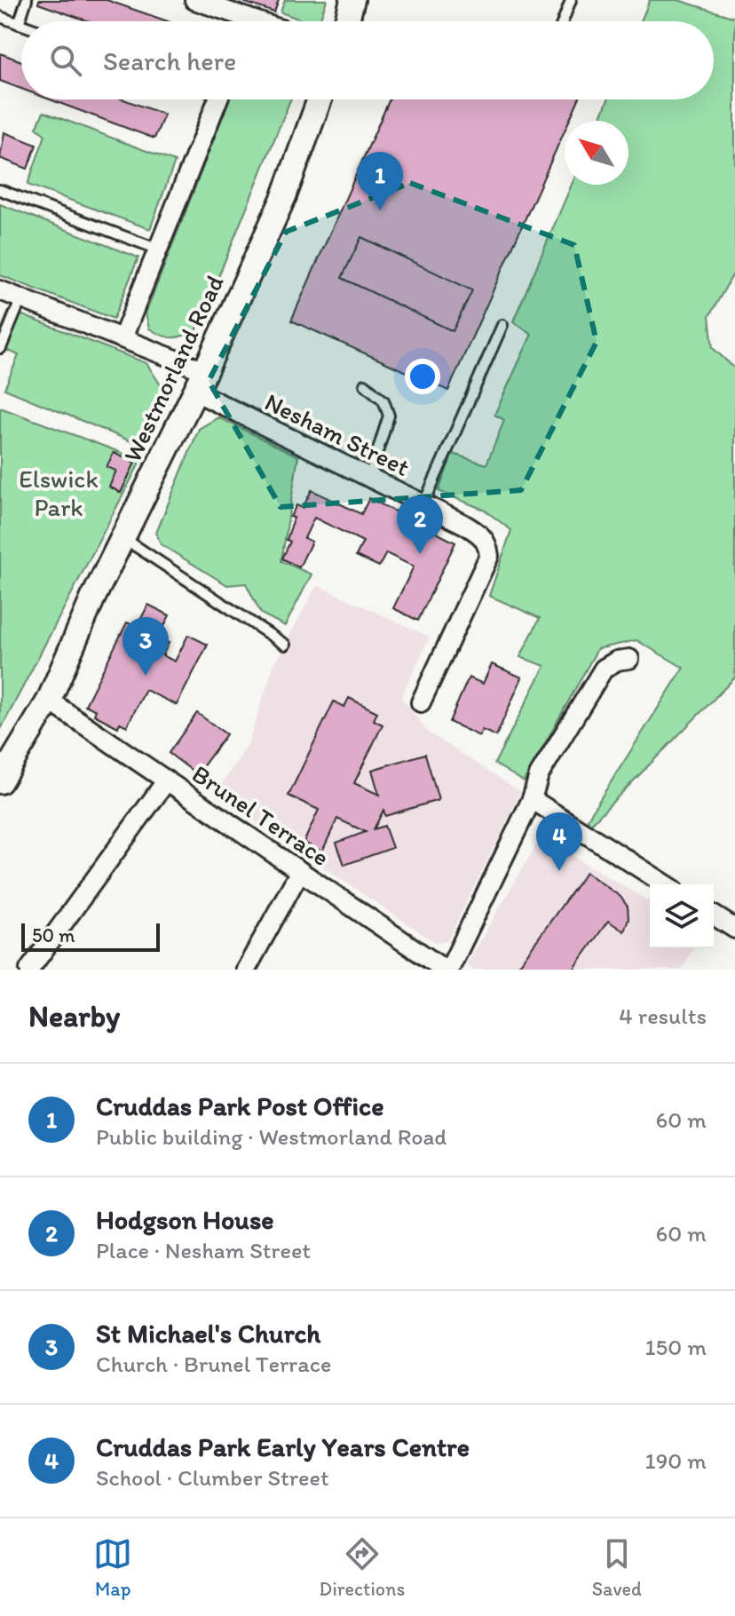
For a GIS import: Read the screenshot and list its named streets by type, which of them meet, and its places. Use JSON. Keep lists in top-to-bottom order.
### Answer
{
  "streets": {
    "street": ["Westmorland Road", "Nesham Street", "Brunel Terrace"]
  },
  "crossings": [
    ["Westmorland Road", "Nesham Street"],
    ["Westmorland Road", "Brunel Terrace"]
  ],
  "parks": ["Elswick Park"],
  "scale_bar": "50 m",
  "north": "top left",
  "page": {
    "search": "Search here",
    "pins": [
      "1",
      "2",
      "3",
      "4"
    ],
    "scale": "50 m",
    "heading": ["Nearby", "4 results"],
    "list": [
      {
        "mark": "1",
        "name": "Cruddas Park Post Office",
        "note": "Public building · Westmorland Road",
        "value": "60 m"
      },
      {
        "mark": "2",
        "name": "Hodgson House",
        "note": "Place · Nesham Street",
        "value": "60 m"
      },
      {
        "mark": "3",
        "name": "St Michael's Church",
        "note": "Church · Brunel Terrace",
        "value": "150 m"
      },
      {
        "mark": "4",
        "name": "Cruddas Park Early Years Centre",
        "note": "School · Clumber Street",
        "value": "190 m"
      }
    ],
    "nav": ["Map", "Directions", "Saved"]
  }
}
